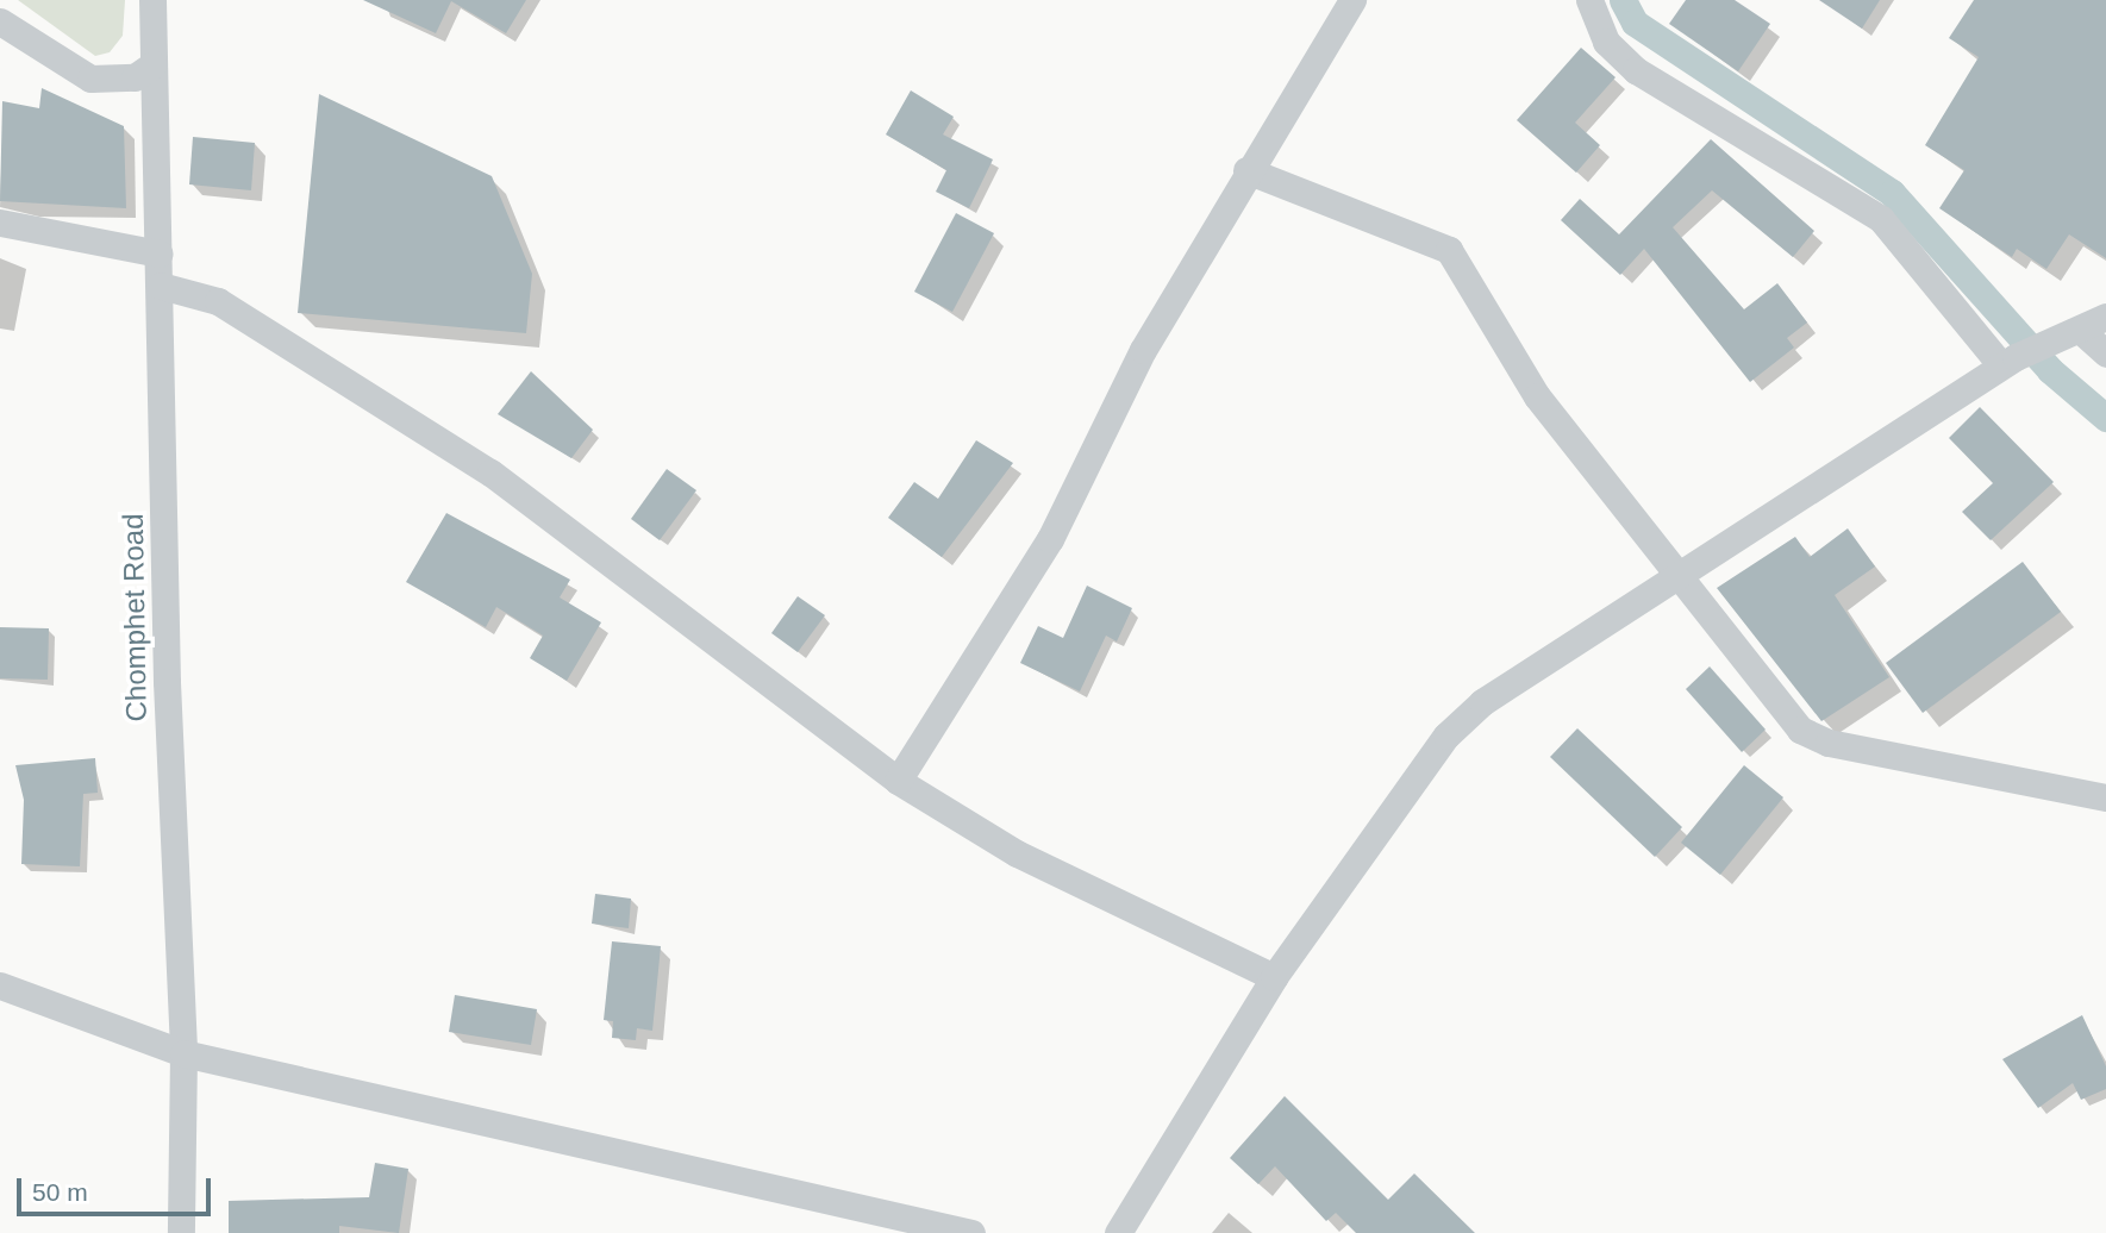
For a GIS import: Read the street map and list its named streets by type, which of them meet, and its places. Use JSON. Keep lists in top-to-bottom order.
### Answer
{
  "streets": {
    "street": ["Chomphet Road"]
  },
  "scale_bar": "50 m"
}
